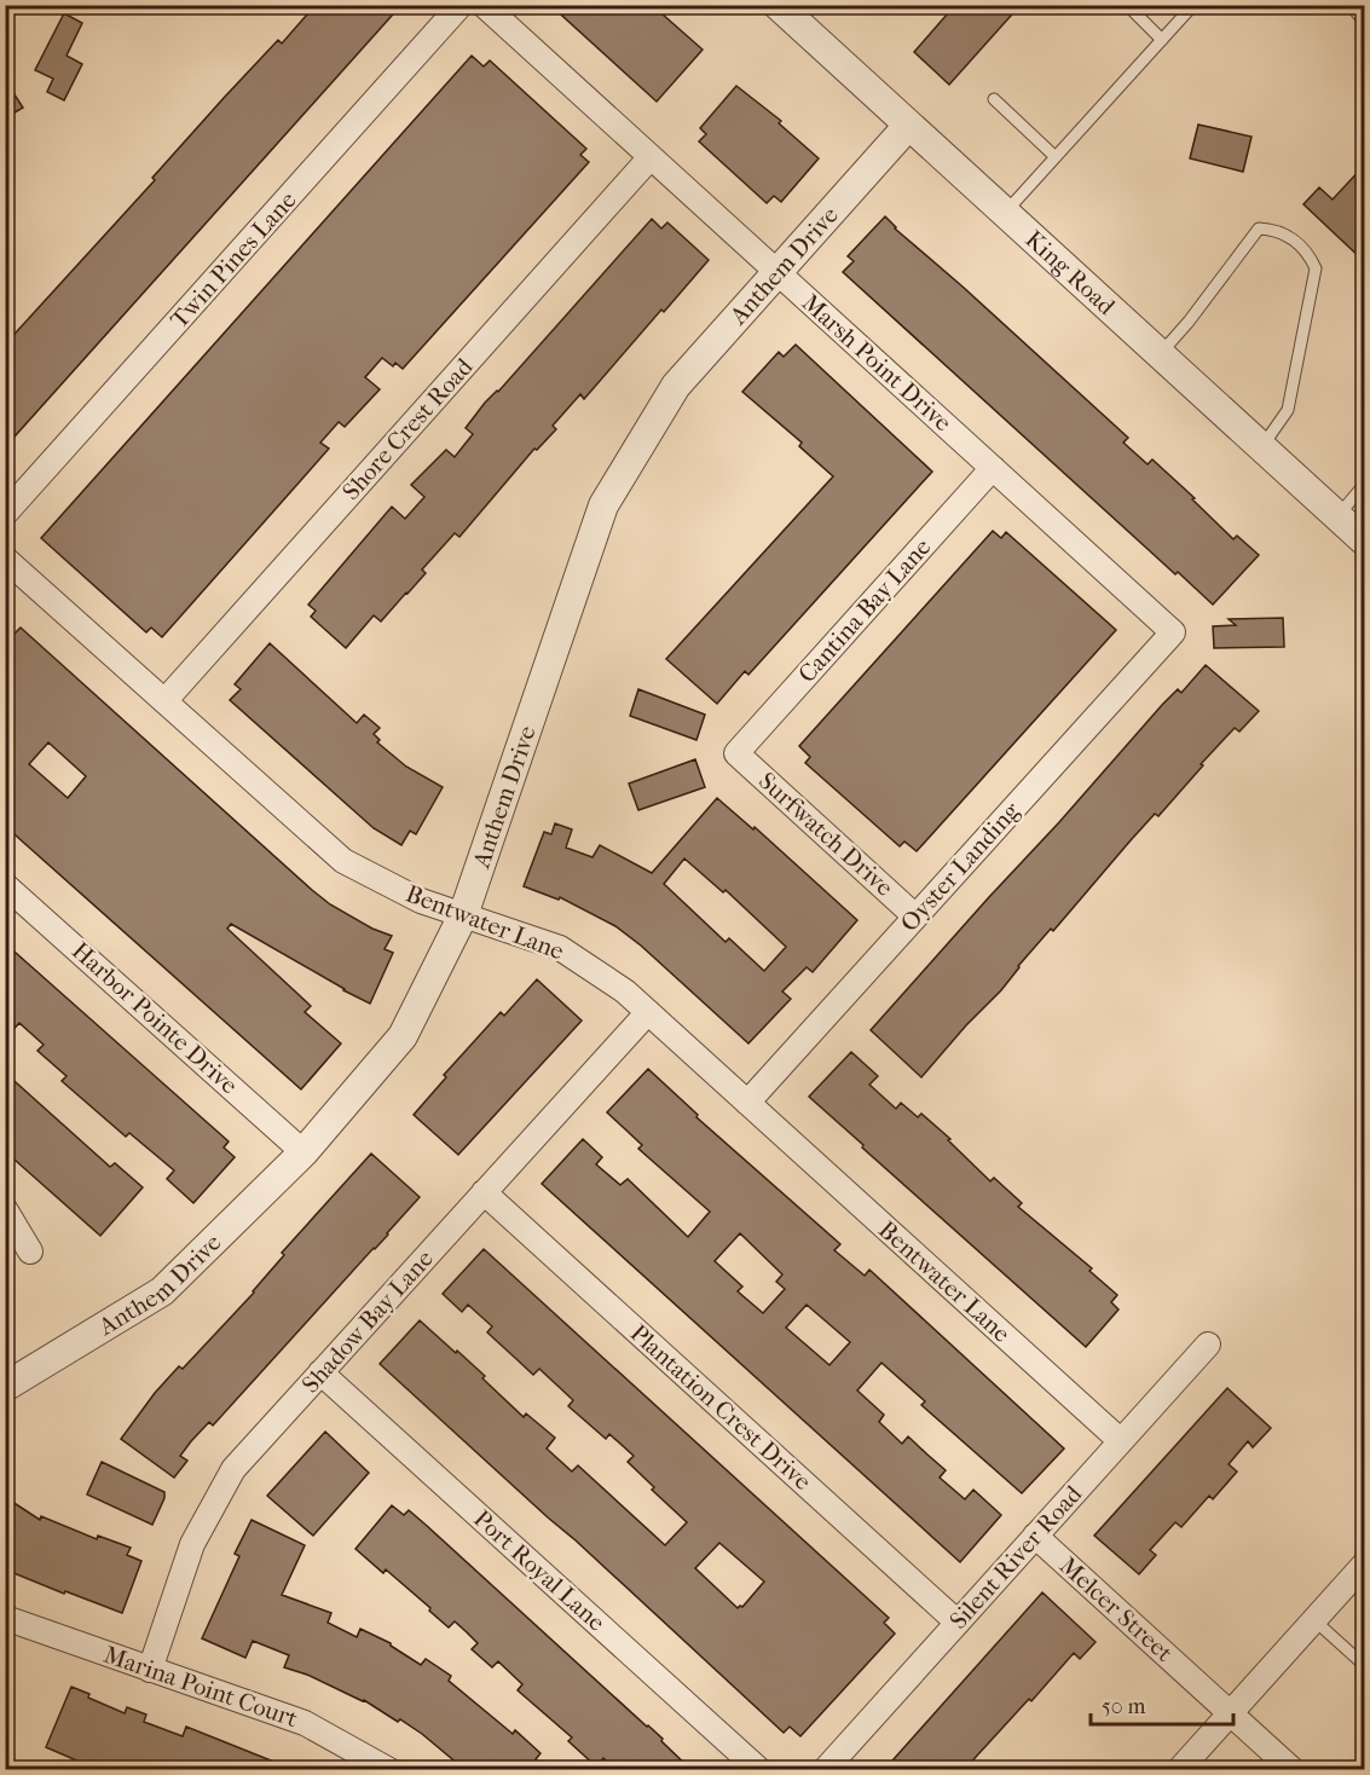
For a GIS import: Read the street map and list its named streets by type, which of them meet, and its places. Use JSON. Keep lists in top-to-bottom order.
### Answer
{
  "streets": {
    "street": [
      "Twin Pines Lane",
      "Anthem Drive",
      "King Road",
      "Marsh Point Drive",
      "Shore Crest Road",
      "Cantina Bay Lane",
      "Surfwatch Drive",
      "Oyster Landing",
      "Bentwater Lane",
      "Harbor Pointe Drive",
      "Shadow Bay Lane",
      "Plantation Crest Drive",
      "Silent River Road",
      "Port Royal Lane",
      "Melcer Street",
      "Marina Point Court"
    ]
  },
  "crossings": [
    ["Anthem Drive", "King Road"],
    ["Anthem Drive", "Marsh Point Drive"],
    ["Anthem Drive", "Bentwater Lane"],
    ["Anthem Drive", "Harbor Pointe Drive"],
    ["Marsh Point Drive", "Shore Crest Road"],
    ["Marsh Point Drive", "Cantina Bay Lane"],
    ["Marsh Point Drive", "Oyster Landing"],
    ["Shore Crest Road", "Bentwater Lane"],
    ["Cantina Bay Lane", "Surfwatch Drive"],
    ["Surfwatch Drive", "Oyster Landing"],
    ["Oyster Landing", "Bentwater Lane"],
    ["Bentwater Lane", "Shadow Bay Lane"],
    ["Bentwater Lane", "Silent River Road"],
    ["Shadow Bay Lane", "Plantation Crest Drive"],
    ["Shadow Bay Lane", "Port Royal Lane"],
    ["Shadow Bay Lane", "Marina Point Court"],
    ["Plantation Crest Drive", "Silent River Road"],
    ["Silent River Road", "Melcer Street"]
  ],
  "scale_bar": "50 m"
}
